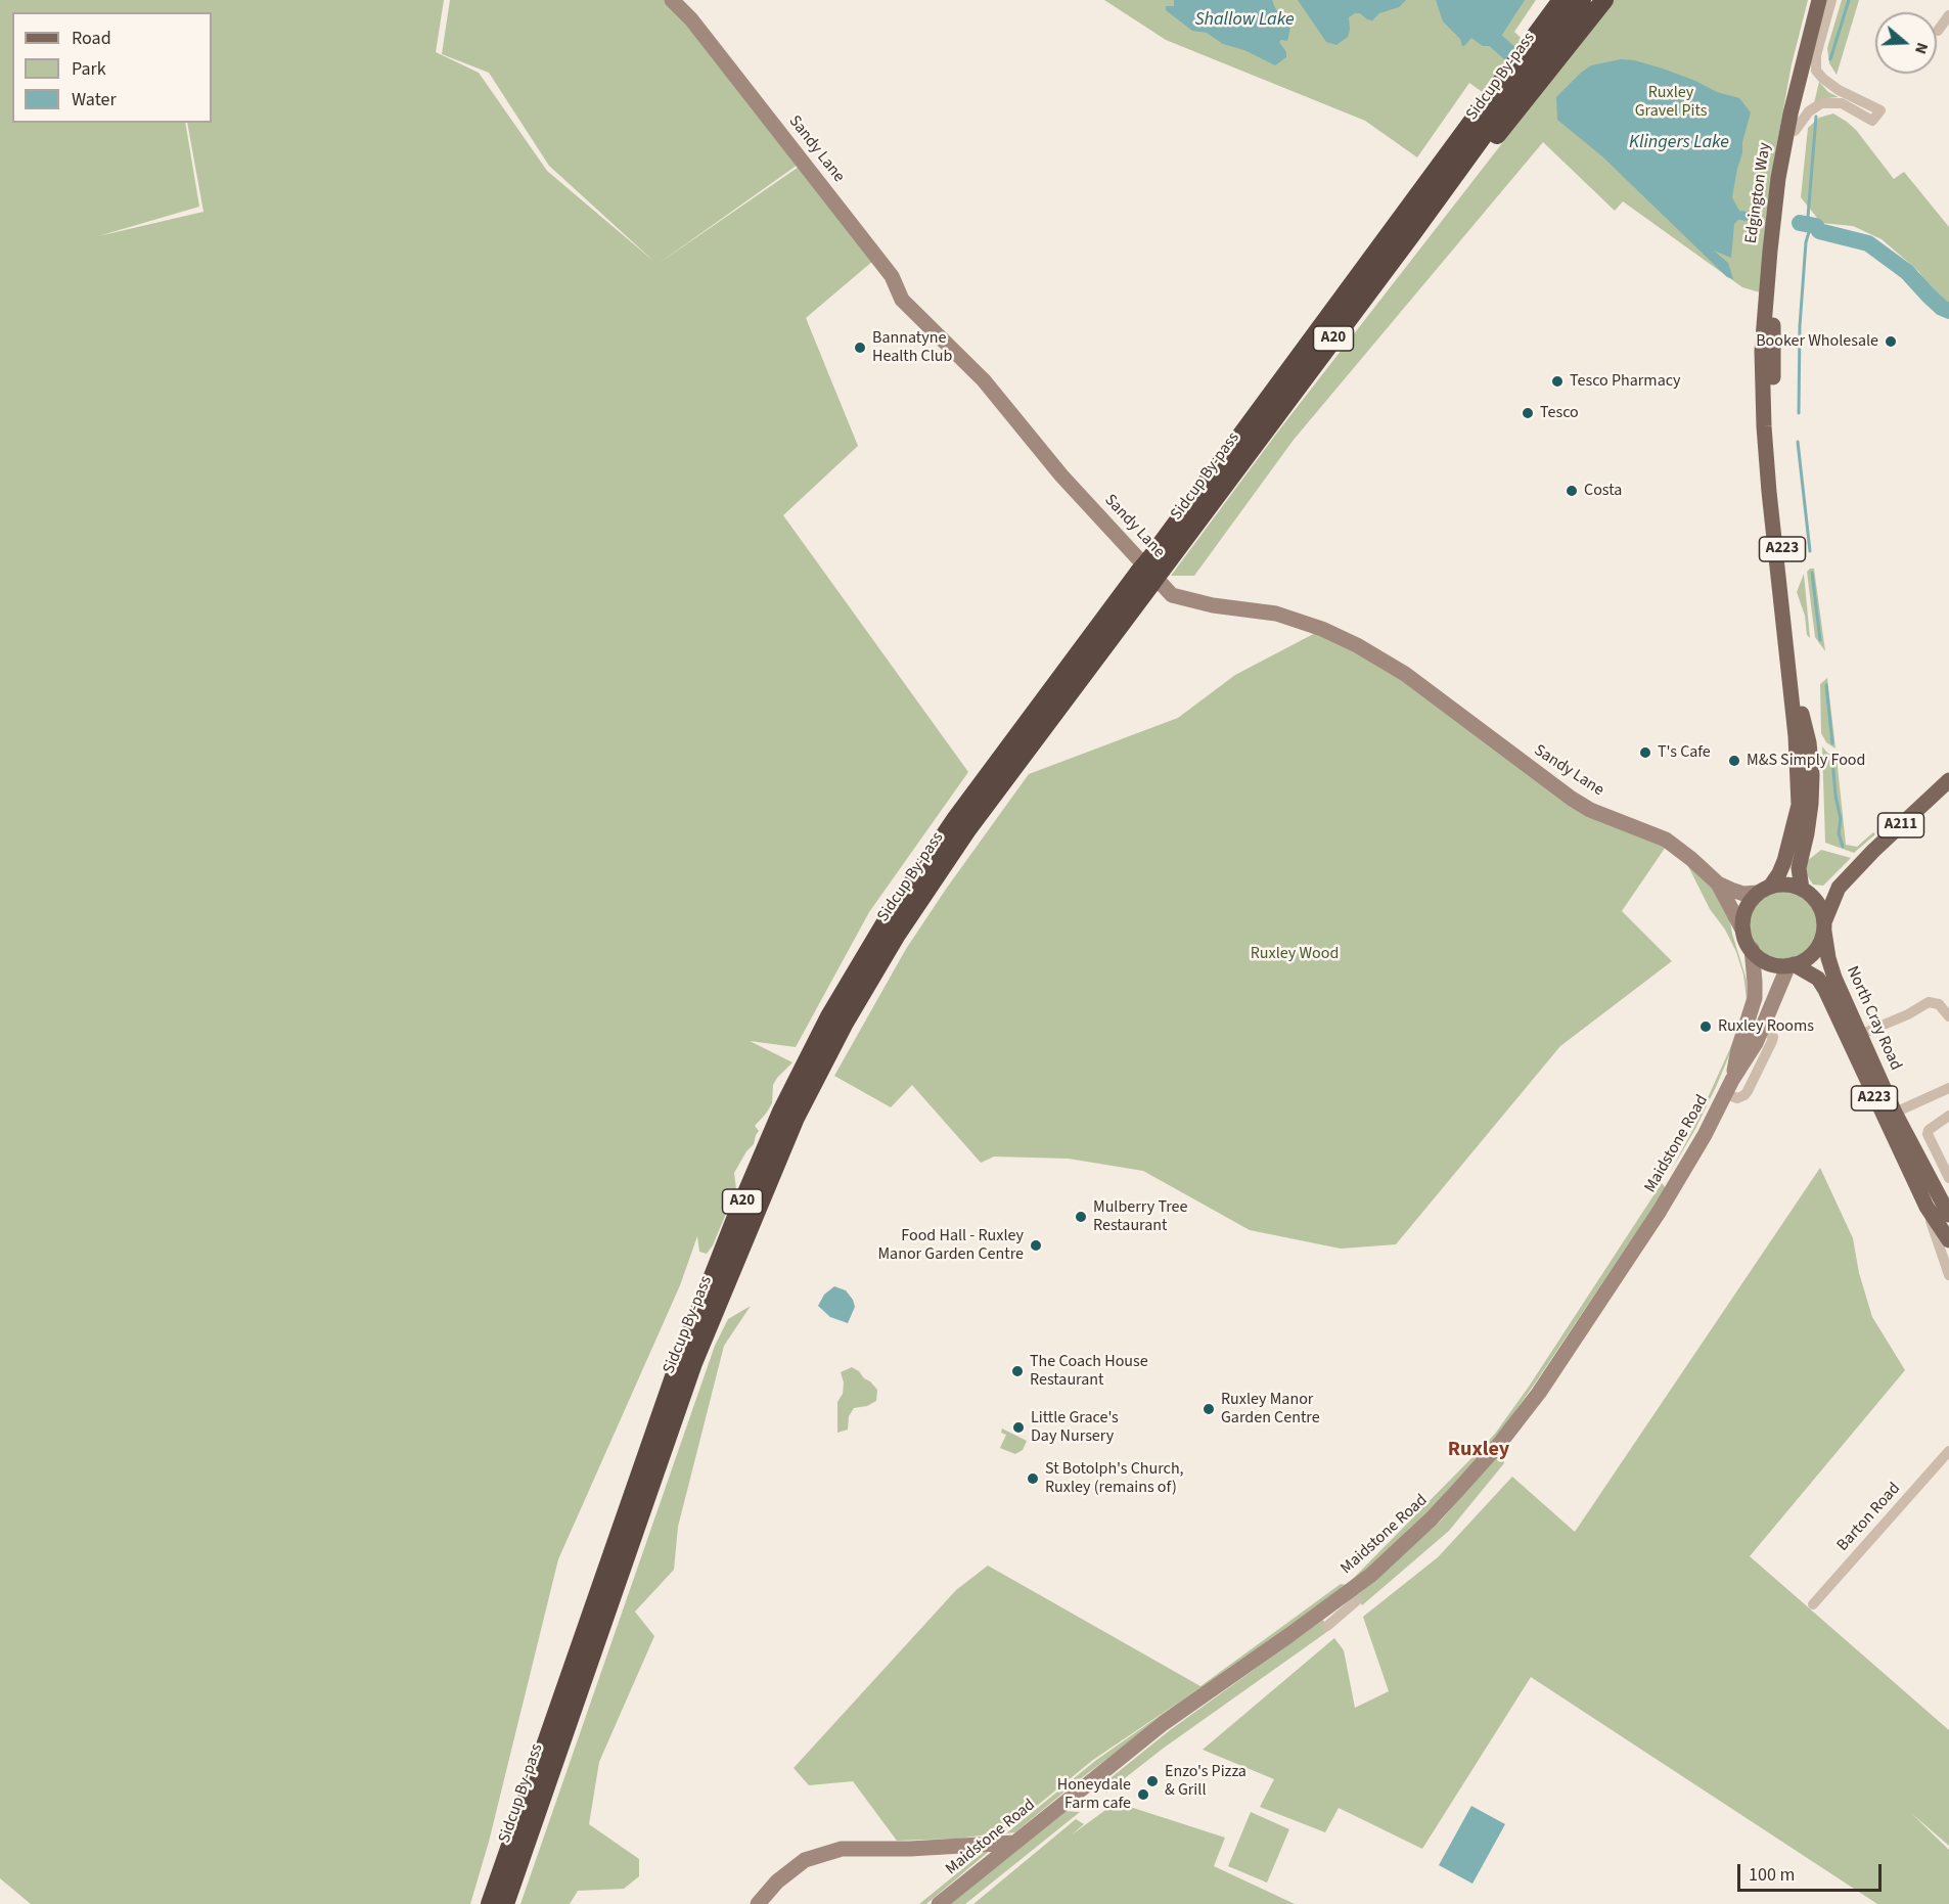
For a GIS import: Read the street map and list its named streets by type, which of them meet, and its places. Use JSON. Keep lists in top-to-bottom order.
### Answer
{
  "streets": {
    "highway": ["Sidcup By-pass", "A20"],
    "main road": [
      "Edgington Way",
      "A223",
      "A211",
      "North Cray Road"
    ],
    "street": ["Sandy Lane", "Maidstone Road", "Barton Road"]
  },
  "crossings": [
    ["Sidcup By-pass", "A20"],
    ["Sandy Lane", "Edgington Way"],
    ["Sandy Lane", "A211"],
    ["Sandy Lane", "North Cray Road"],
    ["Sandy Lane", "Maidstone Road"],
    ["Edgington Way", "A211"],
    ["Edgington Way", "North Cray Road"],
    ["Edgington Way", "Maidstone Road"],
    ["A211", "North Cray Road"],
    ["A211", "Maidstone Road"],
    ["North Cray Road", "Maidstone Road"]
  ],
  "districts": ["Ruxley"],
  "water": ["Shallow Lake", "Klingers Lake"],
  "parks": ["Ruxley Gravel Pits", "Ruxley Wood"],
  "places": [
    "Booker Wholesale",
    "Bannatyne Health Club",
    "Tesco Pharmacy",
    "Tesco",
    "Costa",
    "T's Cafe",
    "M&S Simply Food",
    "Ruxley Rooms",
    "Mulberry Tree Restaurant",
    "Food Hall - Ruxley Manor Garden Centre",
    "The Coach House Restaurant",
    "Ruxley Manor Garden Centre",
    "Little Grace's Day Nursery",
    "St Botolph's Church, Ruxley (remains of)",
    "Enzo's Pizza & Grill",
    "Honeydale Farm cafe"
  ],
  "legend": ["Road", "Park", "Water"],
  "scale_bar": "100 m",
  "north": "right"
}
